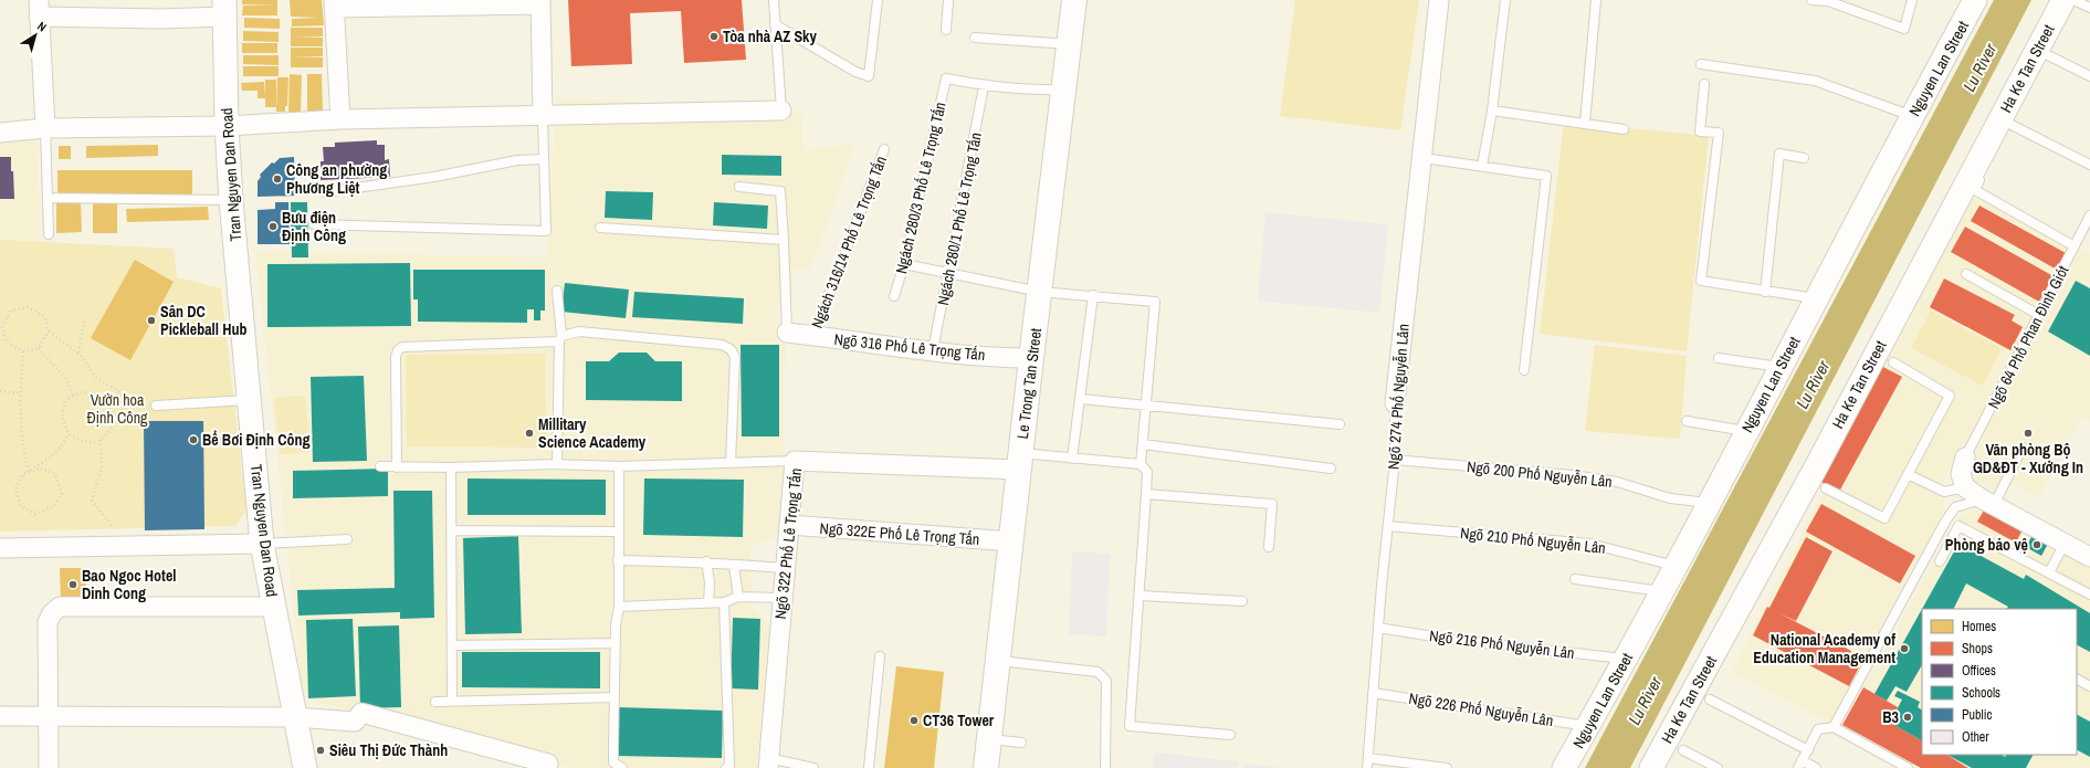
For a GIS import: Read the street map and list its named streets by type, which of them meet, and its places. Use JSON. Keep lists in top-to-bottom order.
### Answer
{
  "streets": {
    "main road": ["Le Trong Tan Street"],
    "street": [
      "Nguyen Lan Street",
      "Ha Ke Tan Street",
      "Tran Nguyen Dan Road",
      "Ngõ 316 Phố Lê Trọng Tấn",
      "Ngõ 274 Phố Nguyễn Lân",
      "Ngõ 322E Phố Lê Trọng Tấn",
      "Ngõ 322 Phố Lê Trọng Tấn"
    ],
    "lane": [
      "Ngách 280/3 Phố Lê Trọng Tấn",
      "Ngách 280/1 Phố Lê Trọng Tấn",
      "Ngách 316/14 Phố Lê Trọng Tấn",
      "Ngõ 64 Phố Phan Đình Giót",
      "Ngõ 200 Phố Nguyễn Lân",
      "Ngõ 210 Phố Nguyễn Lân",
      "Ngõ 216 Phố Nguyễn Lân",
      "Ngõ 226 Phố Nguyễn Lân"
    ]
  },
  "crossings": [
    ["Nguyen Lan Street", "Ngõ 200 Phố Nguyễn Lân"],
    ["Nguyen Lan Street", "Ngõ 210 Phố Nguyễn Lân"],
    ["Nguyen Lan Street", "Ngõ 216 Phố Nguyễn Lân"],
    ["Nguyen Lan Street", "Ngõ 226 Phố Nguyễn Lân"],
    ["Ngách 280/3 Phố Lê Trọng Tấn", "Ngách 280/1 Phố Lê Trọng Tấn"],
    ["Ngách 280/1 Phố Lê Trọng Tấn", "Ngõ 316 Phố Lê Trọng Tấn"],
    ["Ngách 316/14 Phố Lê Trọng Tấn", "Ngõ 316 Phố Lê Trọng Tấn"],
    ["Ngõ 316 Phố Lê Trọng Tấn", "Le Trong Tan Street"],
    ["Le Trong Tan Street", "Ngõ 322E Phố Lê Trọng Tấn"],
    ["Le Trong Tan Street", "Ngõ 322 Phố Lê Trọng Tấn"],
    ["Ngõ 274 Phố Nguyễn Lân", "Ngõ 200 Phố Nguyễn Lân"],
    ["Ngõ 274 Phố Nguyễn Lân", "Ngõ 210 Phố Nguyễn Lân"],
    ["Ngõ 274 Phố Nguyễn Lân", "Ngõ 216 Phố Nguyễn Lân"],
    ["Ngõ 274 Phố Nguyễn Lân", "Ngõ 226 Phố Nguyễn Lân"],
    ["Ngõ 322E Phố Lê Trọng Tấn", "Ngõ 322 Phố Lê Trọng Tấn"]
  ],
  "water": ["Lu River"],
  "parks": ["Vườn hoa Định Công"],
  "places": [
    "Tòa nhà AZ Sky",
    "Công an phường Phương Liệt",
    "Bưu điện Định Công",
    "Sân DC Pickleball Hub",
    "Millitary Science Academy",
    "Văn phòng Bộ GD&ĐT - Xưởng In",
    "Bể Bơi Định Công",
    "Phòng bảo vệ",
    "Bao Ngoc Hotel Dinh Cong",
    "National Academy of Education Management",
    "B3",
    "CT36 Tower",
    "Siêu Thị Đức Thành"
  ],
  "legend": [
    "Homes",
    "Shops",
    "Offices",
    "Schools",
    "Public",
    "Other"
  ],
  "north": "top right"
}
